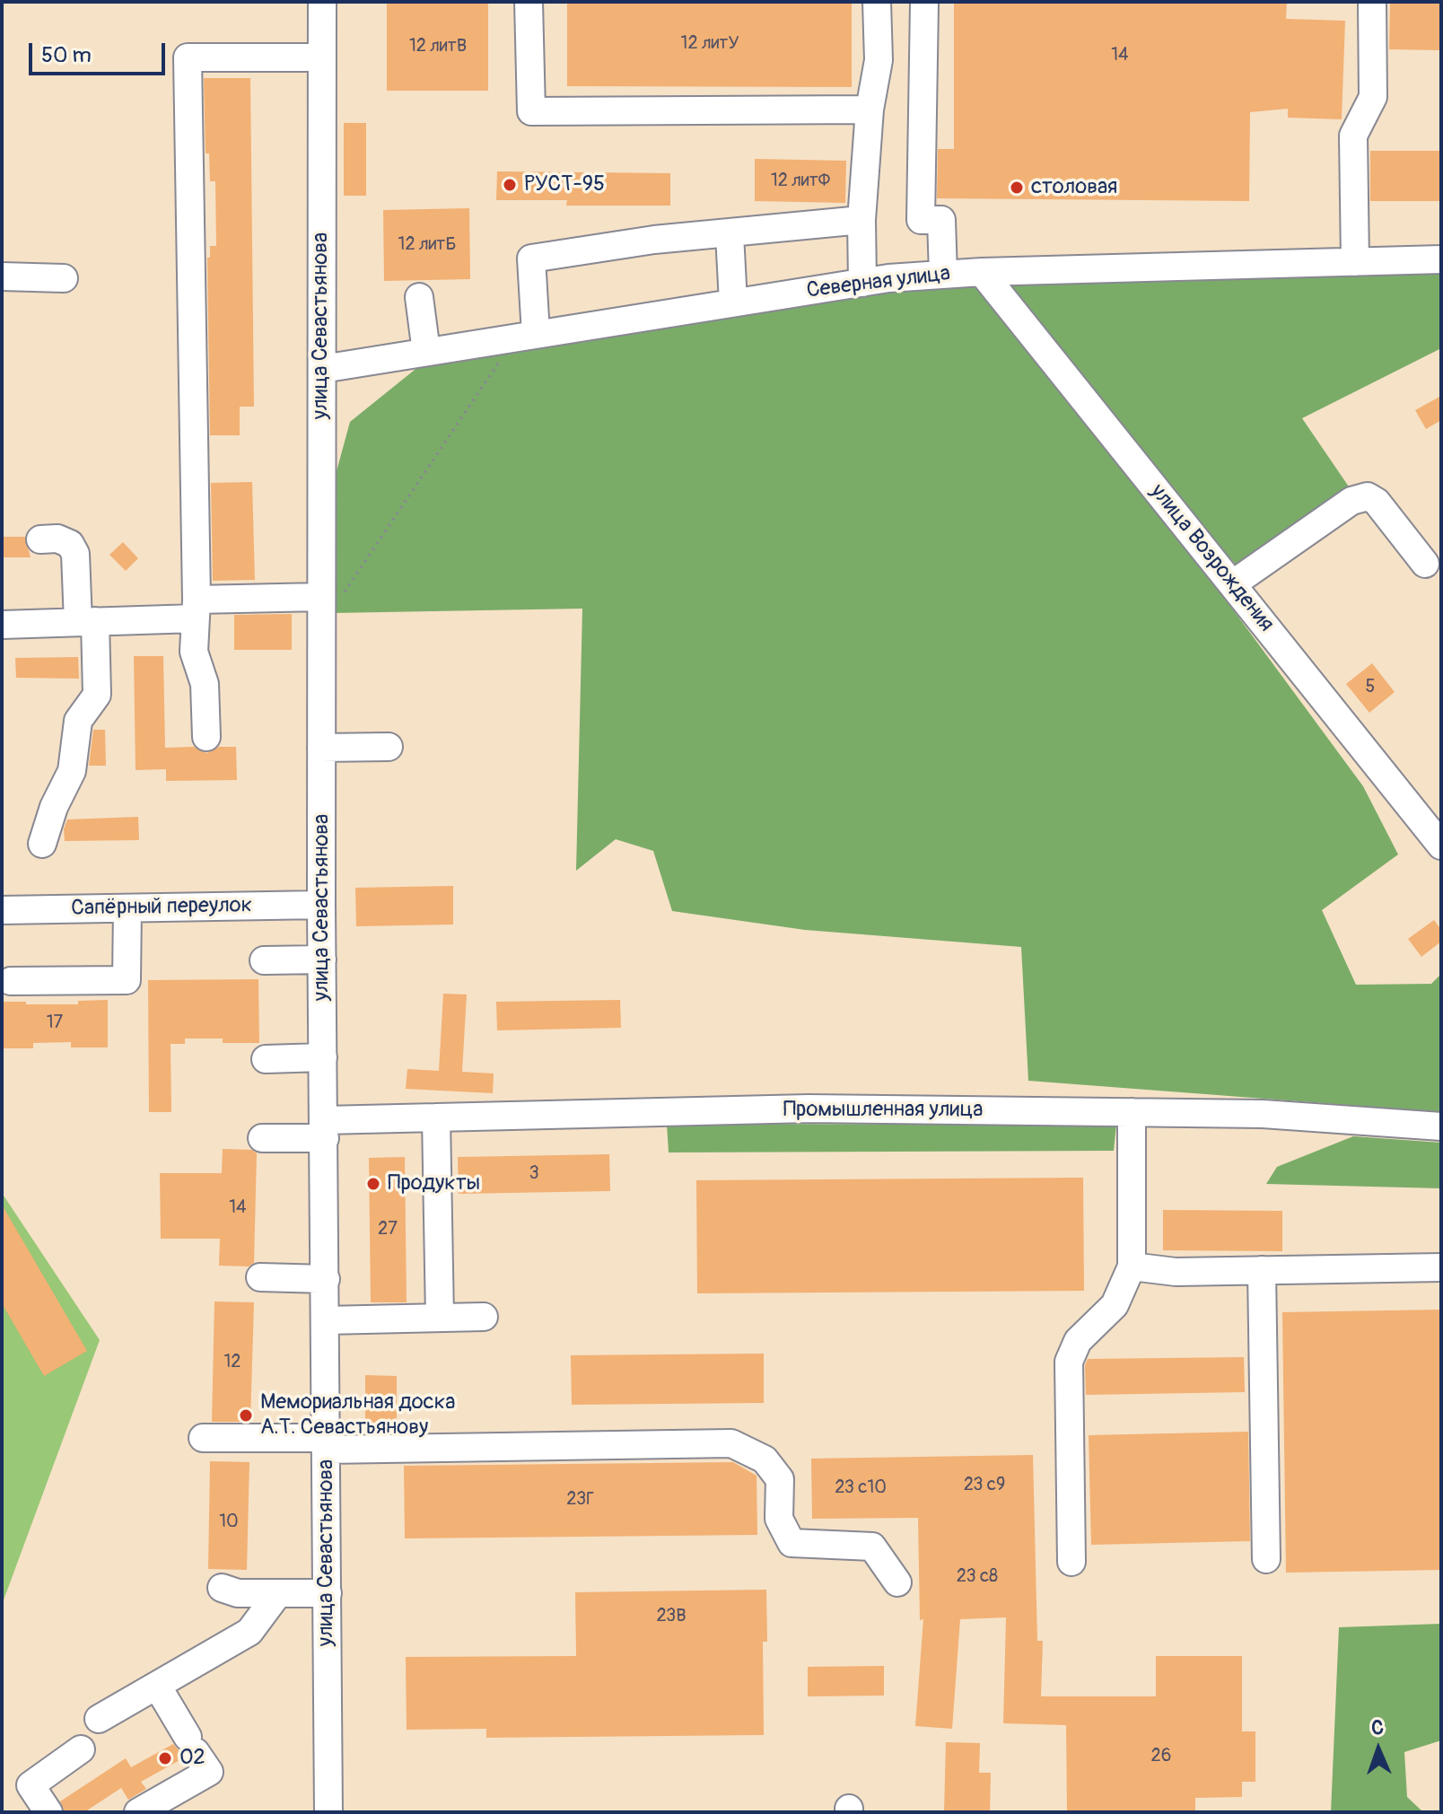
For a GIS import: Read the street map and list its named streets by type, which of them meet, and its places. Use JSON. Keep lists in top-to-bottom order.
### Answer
{
  "streets": {
    "street": [
      "Северная улица",
      "улица Севастьянова",
      "улица Возрождения",
      "Сапёрный переулок",
      "Промышленная улица"
    ]
  },
  "crossings": [
    ["Северная улица", "улица Севастьянова"],
    ["Северная улица", "улица Возрождения"],
    ["улица Севастьянова", "Сапёрный переулок"],
    ["улица Севастьянова", "Промышленная улица"]
  ],
  "places": [
    "РУСТ-95",
    "столовая",
    "Продукты",
    "Мемориальная доска А.Т. Севастьянову",
    "O2"
  ],
  "house_numbers": [
    "12 литУ",
    "12 литВ",
    "14",
    "12 литФ",
    "12 литБ",
    "5",
    "17",
    "3",
    "14",
    "27",
    "12",
    "23 с9",
    "23 с10",
    "23Г",
    "10",
    "23 с8",
    "23В",
    "26"
  ],
  "scale_bar": "50 m",
  "north": "top"
}
